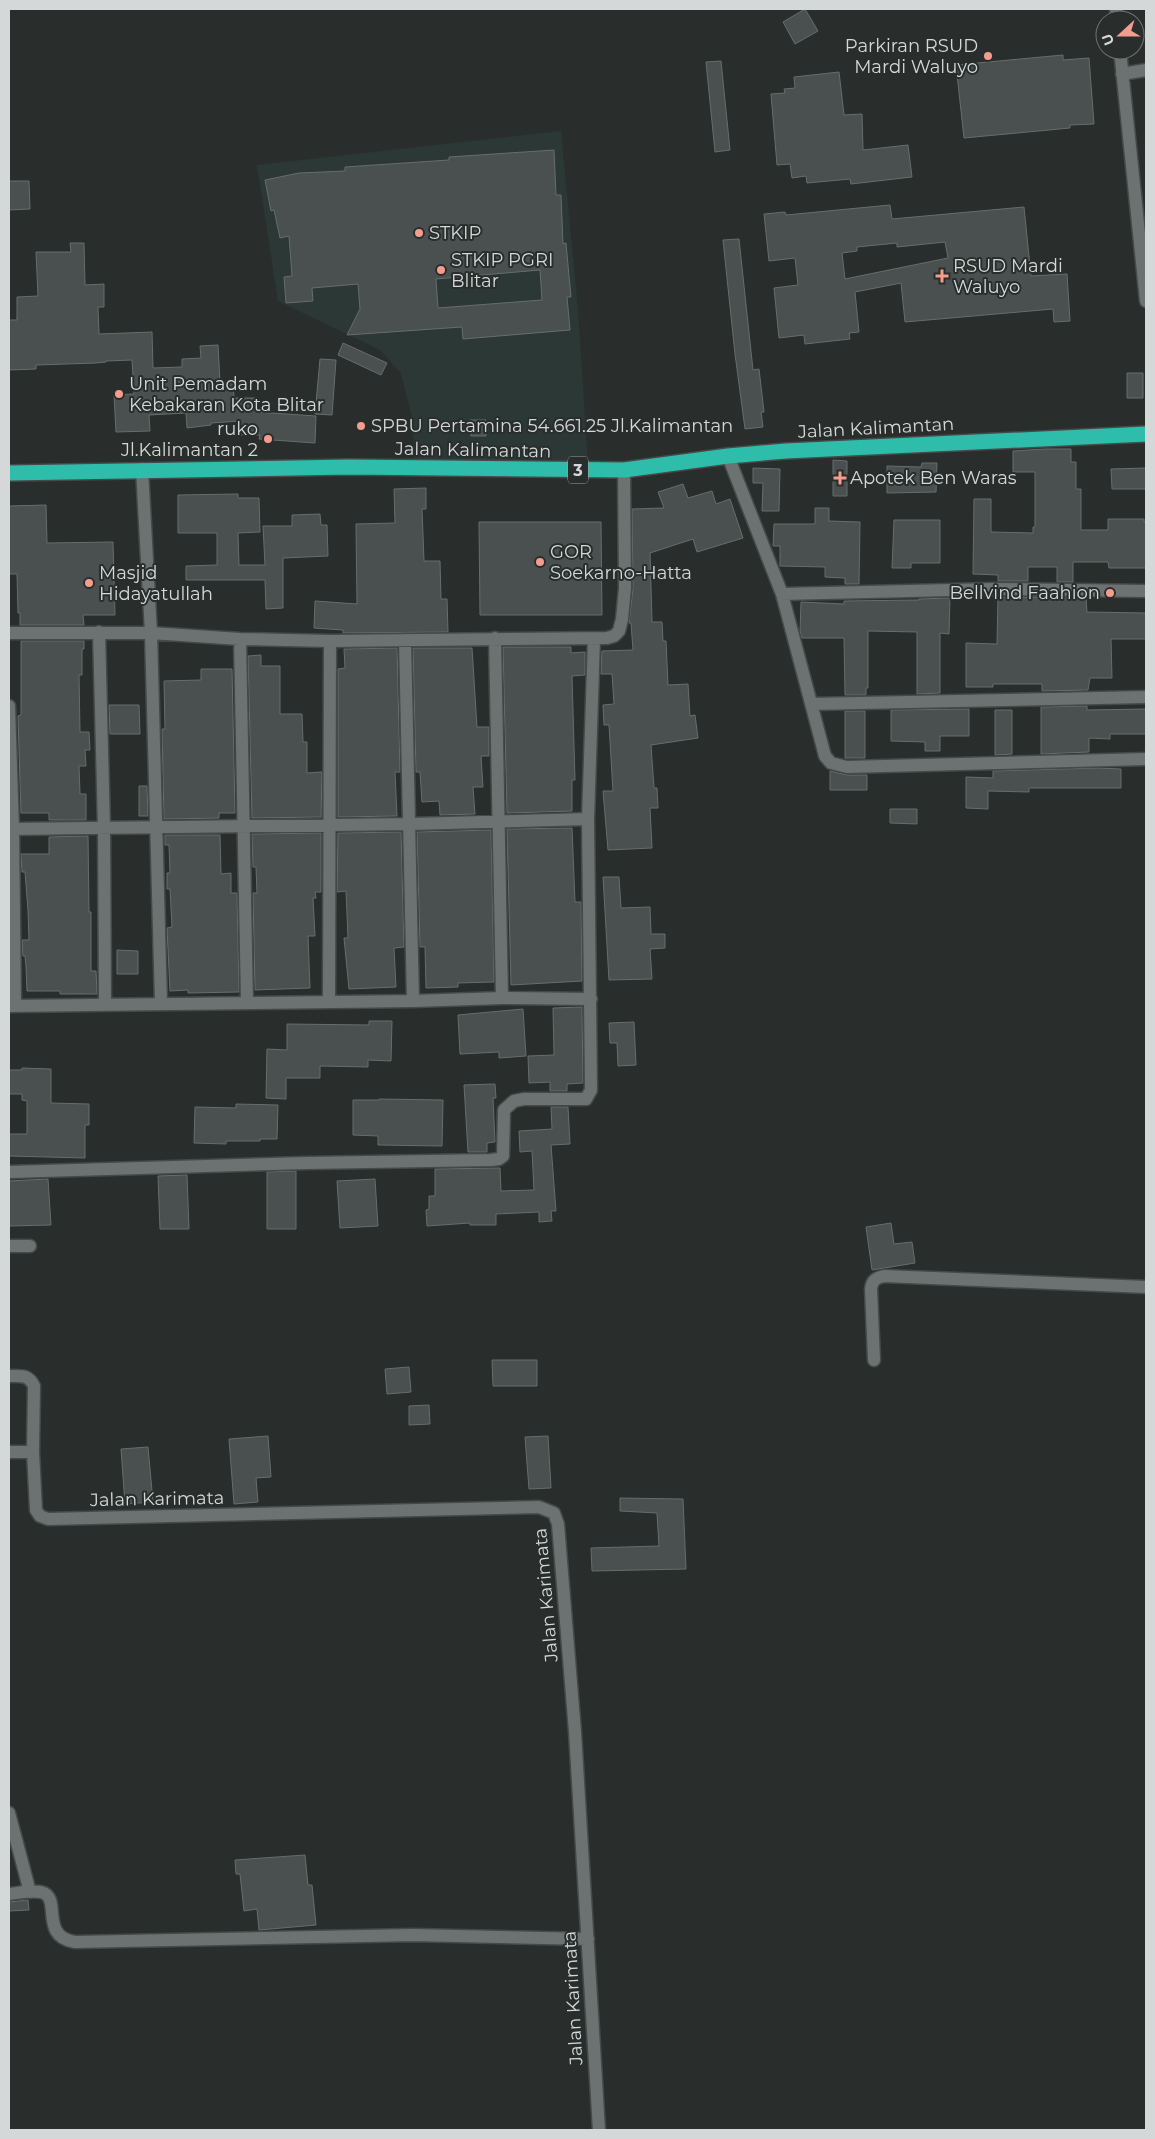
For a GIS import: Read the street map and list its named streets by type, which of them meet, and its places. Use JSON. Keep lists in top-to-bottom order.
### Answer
{
  "streets": {
    "highway": ["Jalan Kalimantan", "3"],
    "street": ["Jalan Karimata"]
  },
  "places": {
    "other": [
      "Parkiran RSUD Mardi Waluyo",
      "STKIP",
      "STKIP PGRI Blitar",
      "Unit Pemadam Kebakaran Kota Blitar",
      "SPBU Pertamina 54.661.25 Jl.Kalimantan",
      "ruko Jl.Kalimantan 2",
      "GOR Soekarno-Hatta",
      "Masjid Hidayatullah",
      "Bellvind Faahion"
    ],
    "health": ["RSUD Mardi Waluyo", "Apotek Ben Waras"]
  },
  "north": "left"
}
